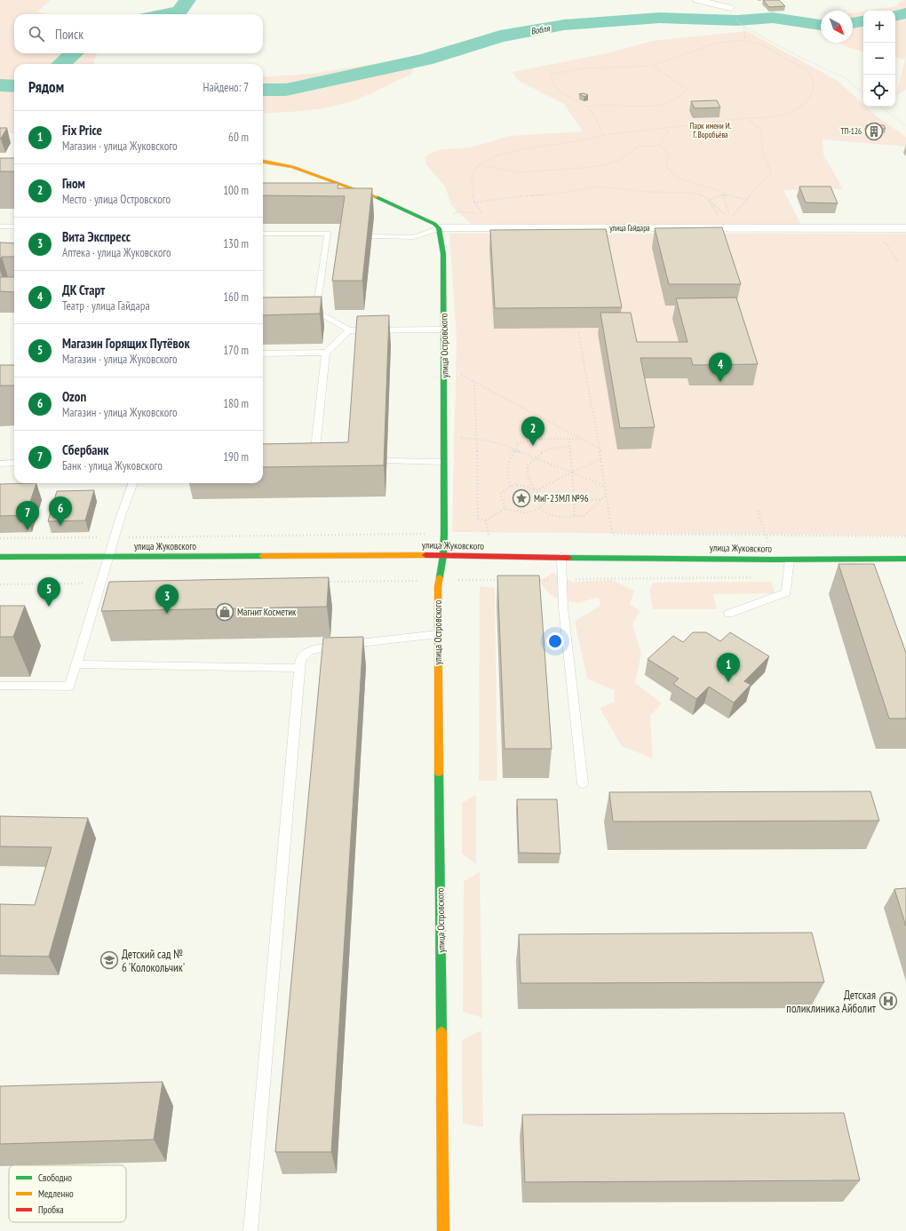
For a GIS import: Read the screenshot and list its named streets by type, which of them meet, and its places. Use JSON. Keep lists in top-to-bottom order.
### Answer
{
  "streets": {
    "street": ["улица Гайдара", "улица Островского", "улица Жуковского"]
  },
  "crossings": [
    ["улица Гайдара", "улица Островского"],
    ["улица Островского", "улица Жуковского"]
  ],
  "water": ["Вобля"],
  "parks": ["Парк имени И. Г. Воробьёва"],
  "places": {
    "building": ["ТП-126"],
    "place": ["МиГ-23МЛ №96"],
    "shop": ["Магнит Косметик"],
    "school or university": ["Детский сад № 6 'Колокольчик'"],
    "hospital": ["Детская поликлиника Айболит"]
  },
  "legend": ["Свободно", "Медленно", "Пробка"],
  "north": "bottom right",
  "page": {
    "map_buttons": ["+", "−"],
    "search": "Поиск",
    "heading": ["Рядом", "Найдено: 7"],
    "list": [
      {
        "mark": "1",
        "name": "Fix Price",
        "note": "Магазин · улица Жуковского",
        "value": "60 m"
      },
      {
        "mark": "2",
        "name": "Гном",
        "note": "Место · улица Островского",
        "value": "100 m"
      },
      {
        "mark": "3",
        "name": "Вита Экспресс",
        "note": "Аптека · улица Жуковского",
        "value": "130 m"
      },
      {
        "mark": "4",
        "name": "ДК Старт",
        "note": "Театр · улица Гайдара",
        "value": "160 m"
      },
      {
        "mark": "5",
        "name": "Магазин Горящих Путёвок",
        "note": "Магазин · улица Жуковского",
        "value": "170 m"
      },
      {
        "mark": "6",
        "name": "Ozon",
        "note": "Магазин · улица Жуковского",
        "value": "180 m"
      },
      {
        "mark": "7",
        "name": "Сбербанк",
        "note": "Банк · улица Жуковского",
        "value": "190 m"
      }
    ],
    "pins": [
      "4",
      "2",
      "6",
      "7",
      "5",
      "3",
      "1"
    ]
  }
}
